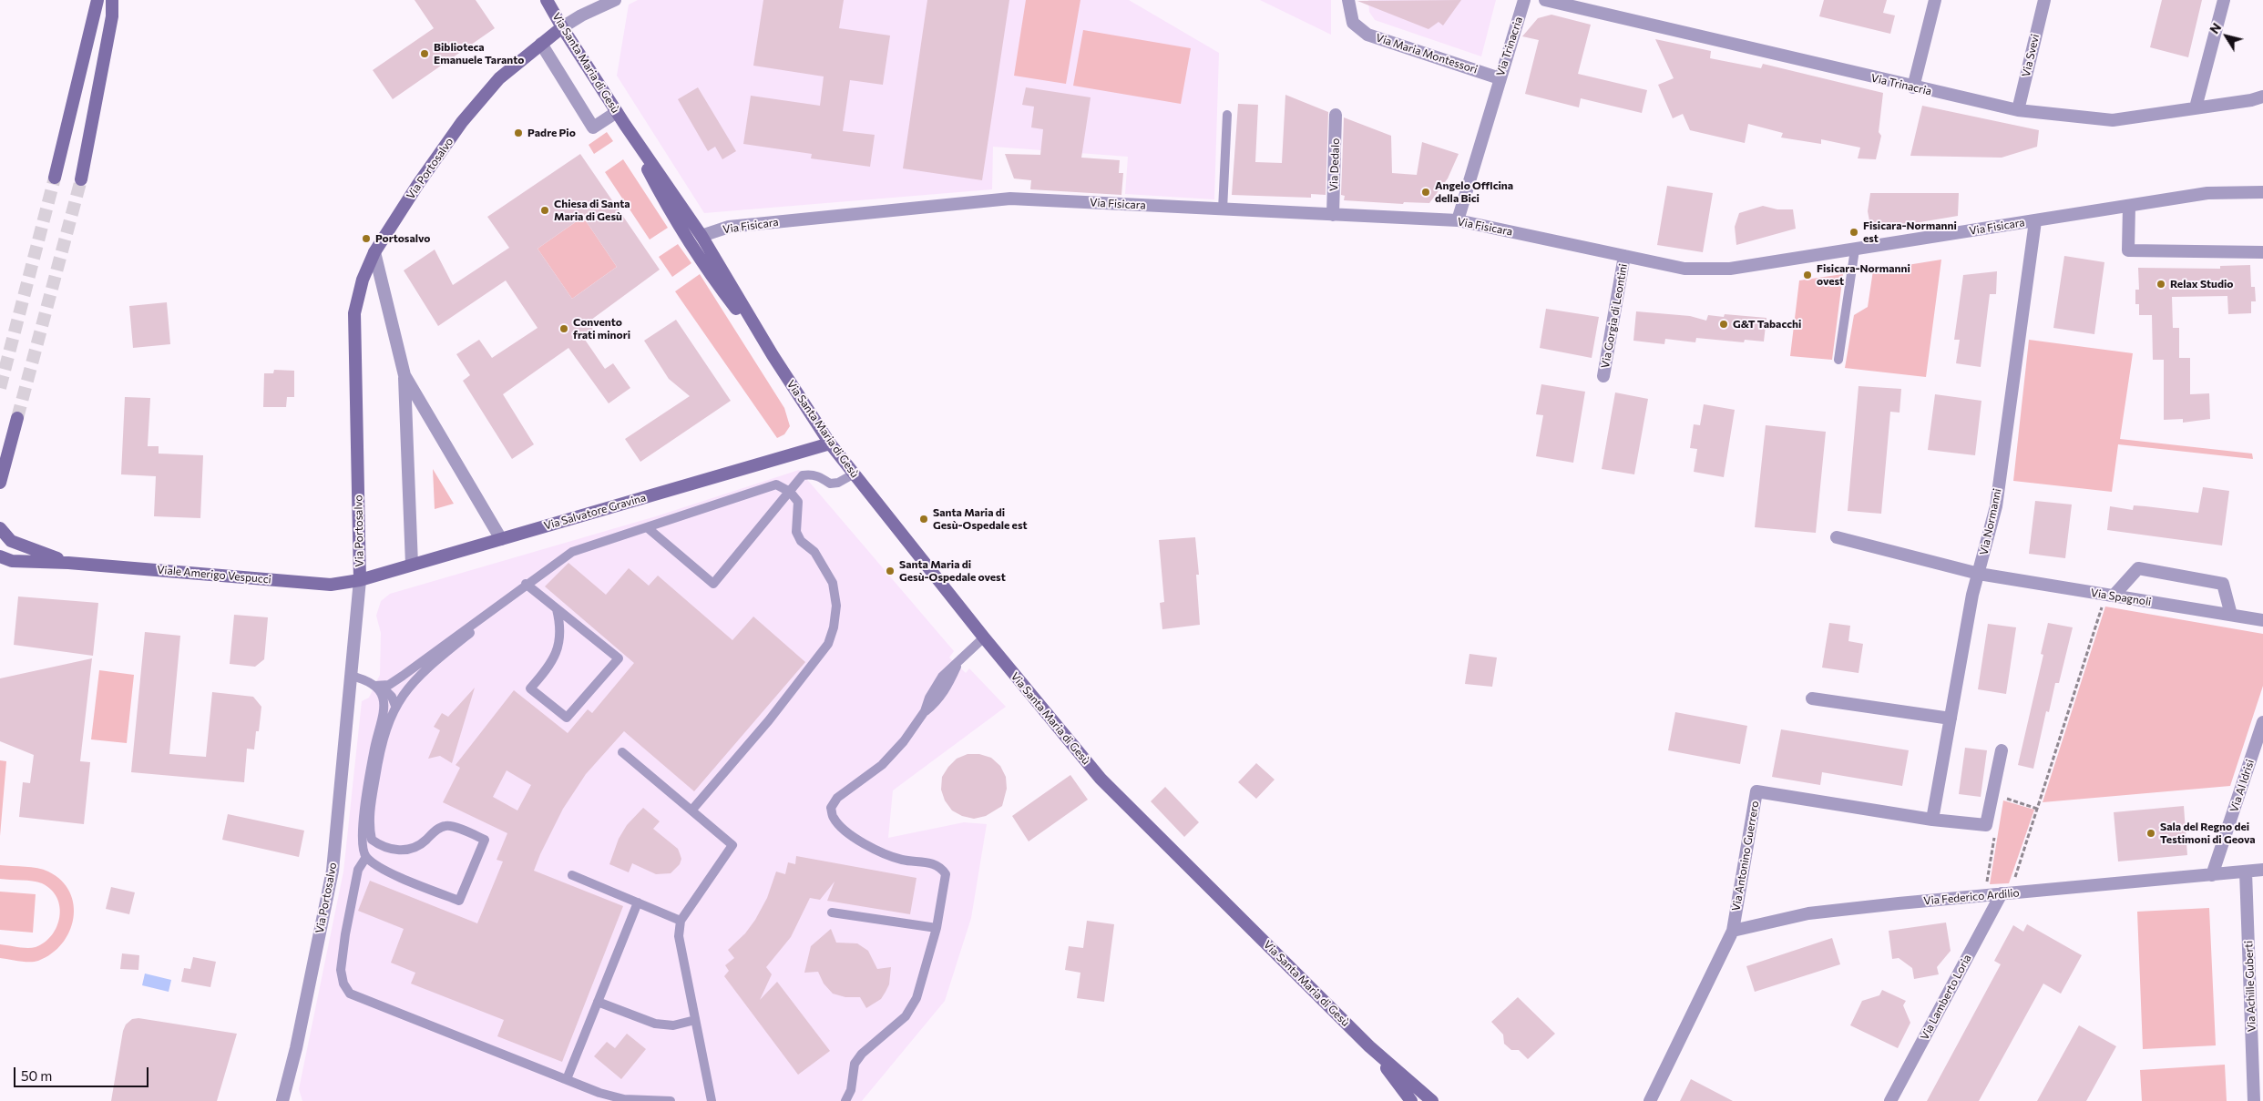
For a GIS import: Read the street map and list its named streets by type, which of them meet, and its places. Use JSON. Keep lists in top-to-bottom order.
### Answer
{
  "streets": {
    "main road": [
      "Via Santa Maria di Gesù",
      "Via Portosalvo",
      "Via Salvatore Gravina",
      "Viale Amerigo Vespucci"
    ],
    "street": [
      "Via Trinacria",
      "Via Maria Montessori",
      "Via Svevi",
      "Via Dedalo",
      "Via Fisicara",
      "Via Gorgia di Leontini",
      "Via Normanni",
      "Via Spagnoli",
      "Via Al Idrisi",
      "Via Antonino Guerrero",
      "Via Federico Ardilio",
      "Via Achille Guberti",
      "Via Lamberto Loria"
    ]
  },
  "crossings": [
    ["Via Trinacria", "Via Maria Montessori"],
    ["Via Trinacria", "Via Svevi"],
    ["Via Trinacria", "Via Fisicara"],
    ["Via Santa Maria di Gesù", "Via Portosalvo"],
    ["Via Santa Maria di Gesù", "Via Salvatore Gravina"],
    ["Via Dedalo", "Via Fisicara"],
    ["Via Portosalvo", "Via Salvatore Gravina"],
    ["Via Portosalvo", "Viale Amerigo Vespucci"],
    ["Via Fisicara", "Via Gorgia di Leontini"],
    ["Via Fisicara", "Via Normanni"],
    ["Via Salvatore Gravina", "Viale Amerigo Vespucci"],
    ["Via Normanni", "Via Spagnoli"],
    ["Via Normanni", "Via Antonino Guerrero"],
    ["Via Al Idrisi", "Via Federico Ardilio"],
    ["Via Antonino Guerrero", "Via Federico Ardilio"],
    ["Via Federico Ardilio", "Via Achille Guberti"],
    ["Via Federico Ardilio", "Via Lamberto Loria"]
  ],
  "places": [
    "Biblioteca Emanuele Taranto",
    "Padre Pio",
    "Angelo Officina della Bici",
    "Chiesa di Santa Maria di Gesù",
    "Fisicara-Normanni est",
    "Portosalvo",
    "Fisicara-Normanni ovest",
    "Relax Studio",
    "G&T Tabacchi",
    "Convento frati minori",
    "Santa Maria di Gesù-Ospedale est",
    "Santa Maria di Gesù-Ospedale ovest",
    "Sala del Regno dei Testimoni di Geova"
  ],
  "scale_bar": "50 m",
  "north": "top left"
}
